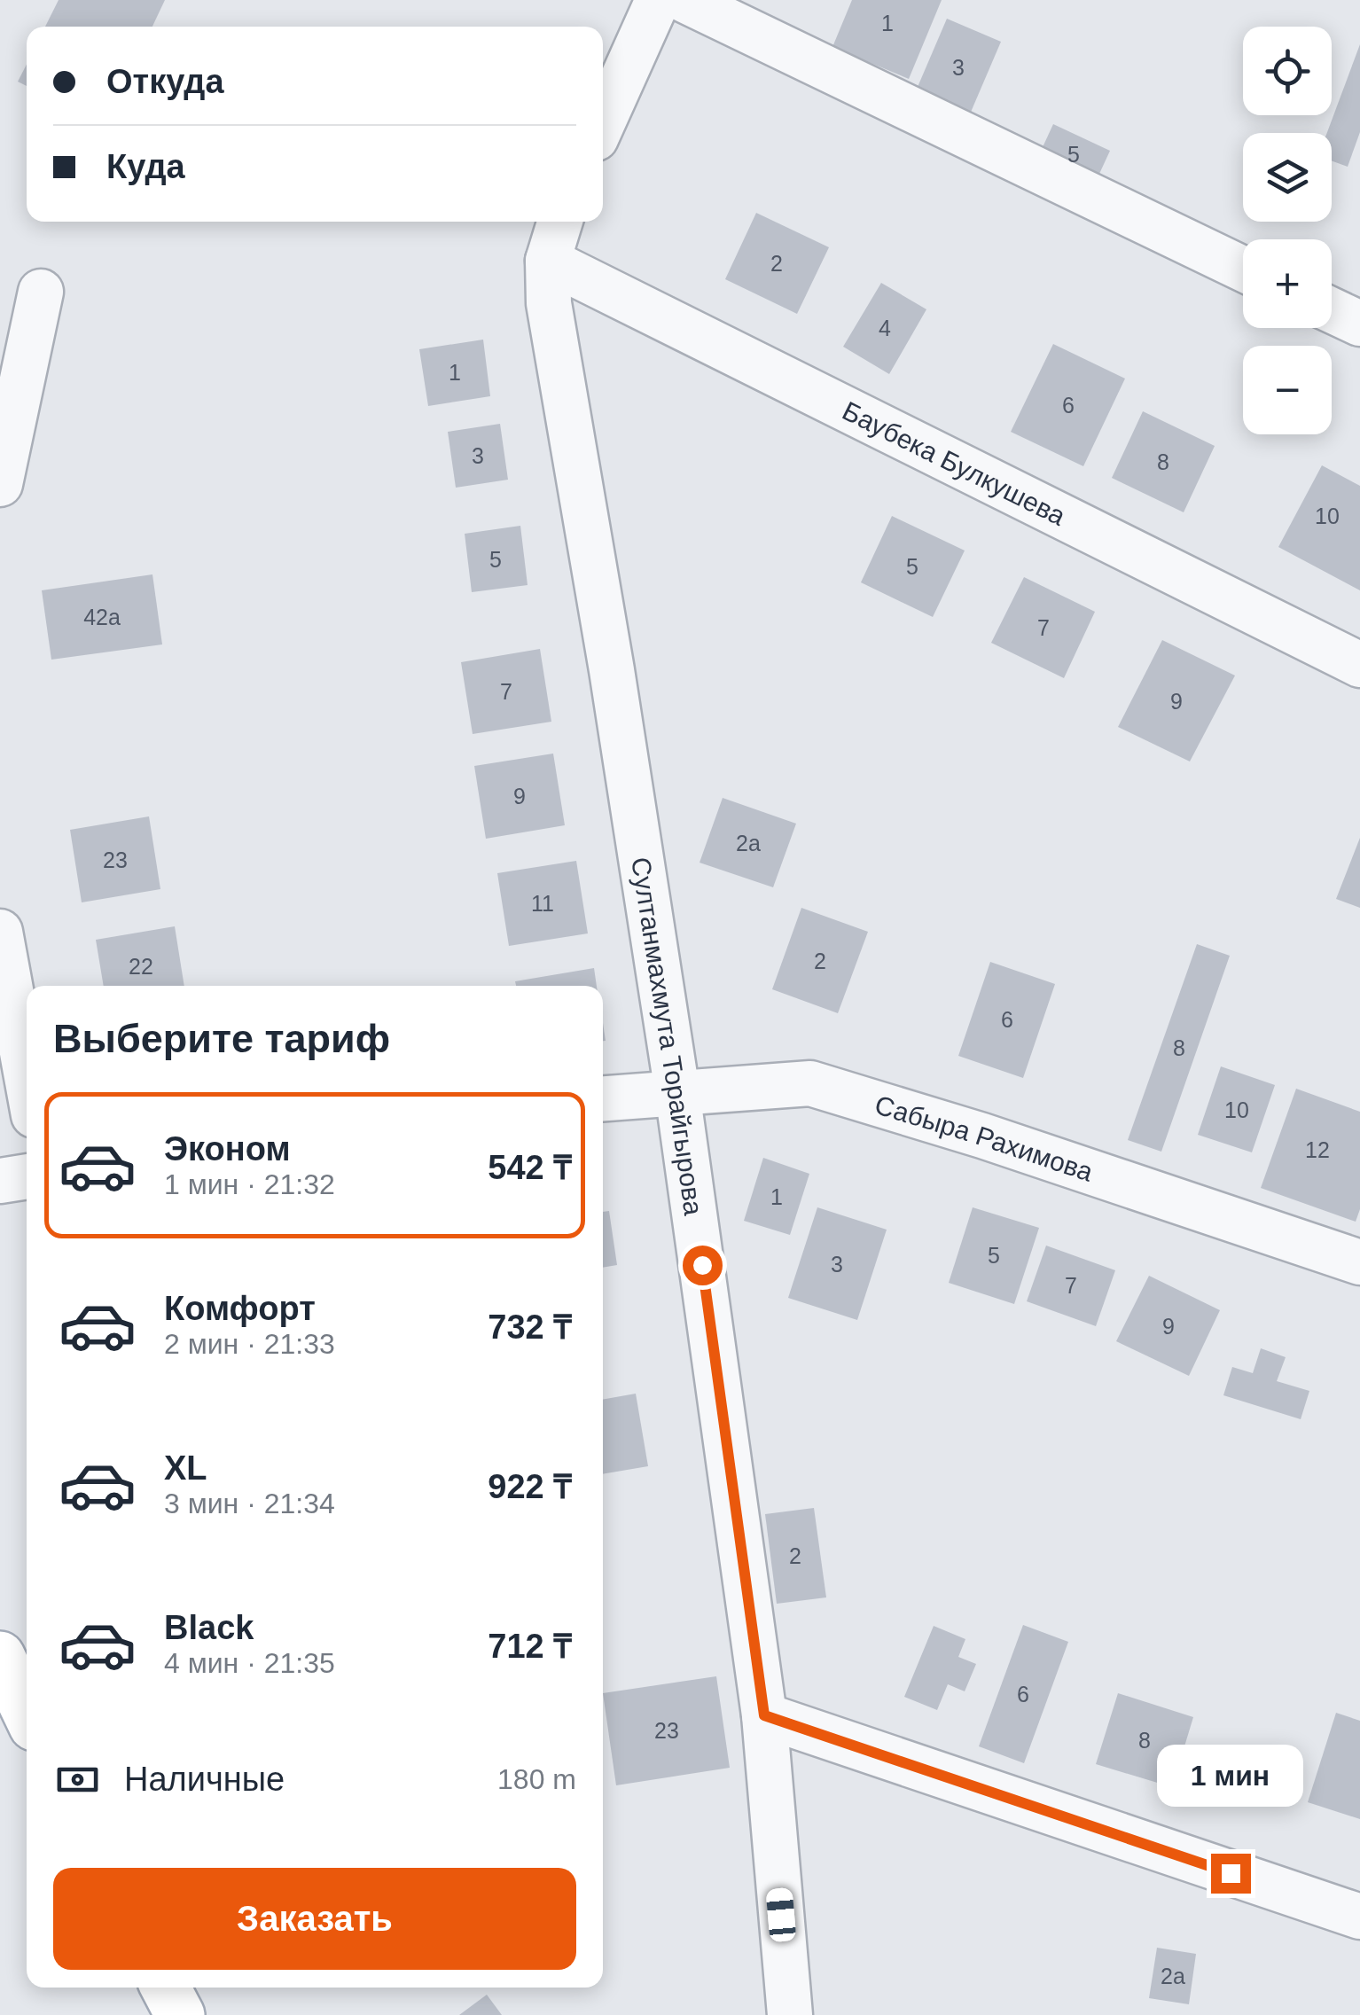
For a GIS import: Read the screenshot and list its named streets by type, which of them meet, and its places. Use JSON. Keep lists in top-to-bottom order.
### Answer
{
  "streets": {
    "street": ["Баубека Булкушева", "Султанмахмута Торайгырова", "Сабыра Рахимова"]
  },
  "crossings": [
    ["Баубека Булкушева", "Султанмахмута Торайгырова"],
    ["Султанмахмута Торайгырова", "Сабыра Рахимова"]
  ],
  "house_numbers": [
    "1",
    "3",
    "5",
    "2",
    "4",
    "1",
    "6",
    "3",
    "8",
    "10",
    "5",
    "5",
    "42а",
    "7",
    "7",
    "9",
    "9",
    "2а",
    "23",
    "11",
    "2",
    "22",
    "6",
    "8",
    "10",
    "12",
    "1",
    "5",
    "3",
    "7",
    "9",
    "2",
    "6",
    "23",
    "8",
    "2а"
  ],
  "page": {
    "map_buttons": ["+", "−"],
    "banner": ["Откуда", "Куда"],
    "heading": "Выберите тариф",
    "list": [
      {
        "name": "Эконом",
        "note": "1 мин · 21:32",
        "value": "542 ₸"
      },
      {
        "name": "Комфорт",
        "note": "2 мин · 21:33",
        "value": "732 ₸"
      },
      {
        "name": "XL",
        "note": "3 мин · 21:34",
        "value": "922 ₸"
      },
      {
        "name": "Black",
        "note": "4 мин · 21:35",
        "value": "712 ₸"
      }
    ],
    "pay": ["Наличные", "180 m"],
    "bubble": "1 мин",
    "buttons": "Заказать"
  }
}
